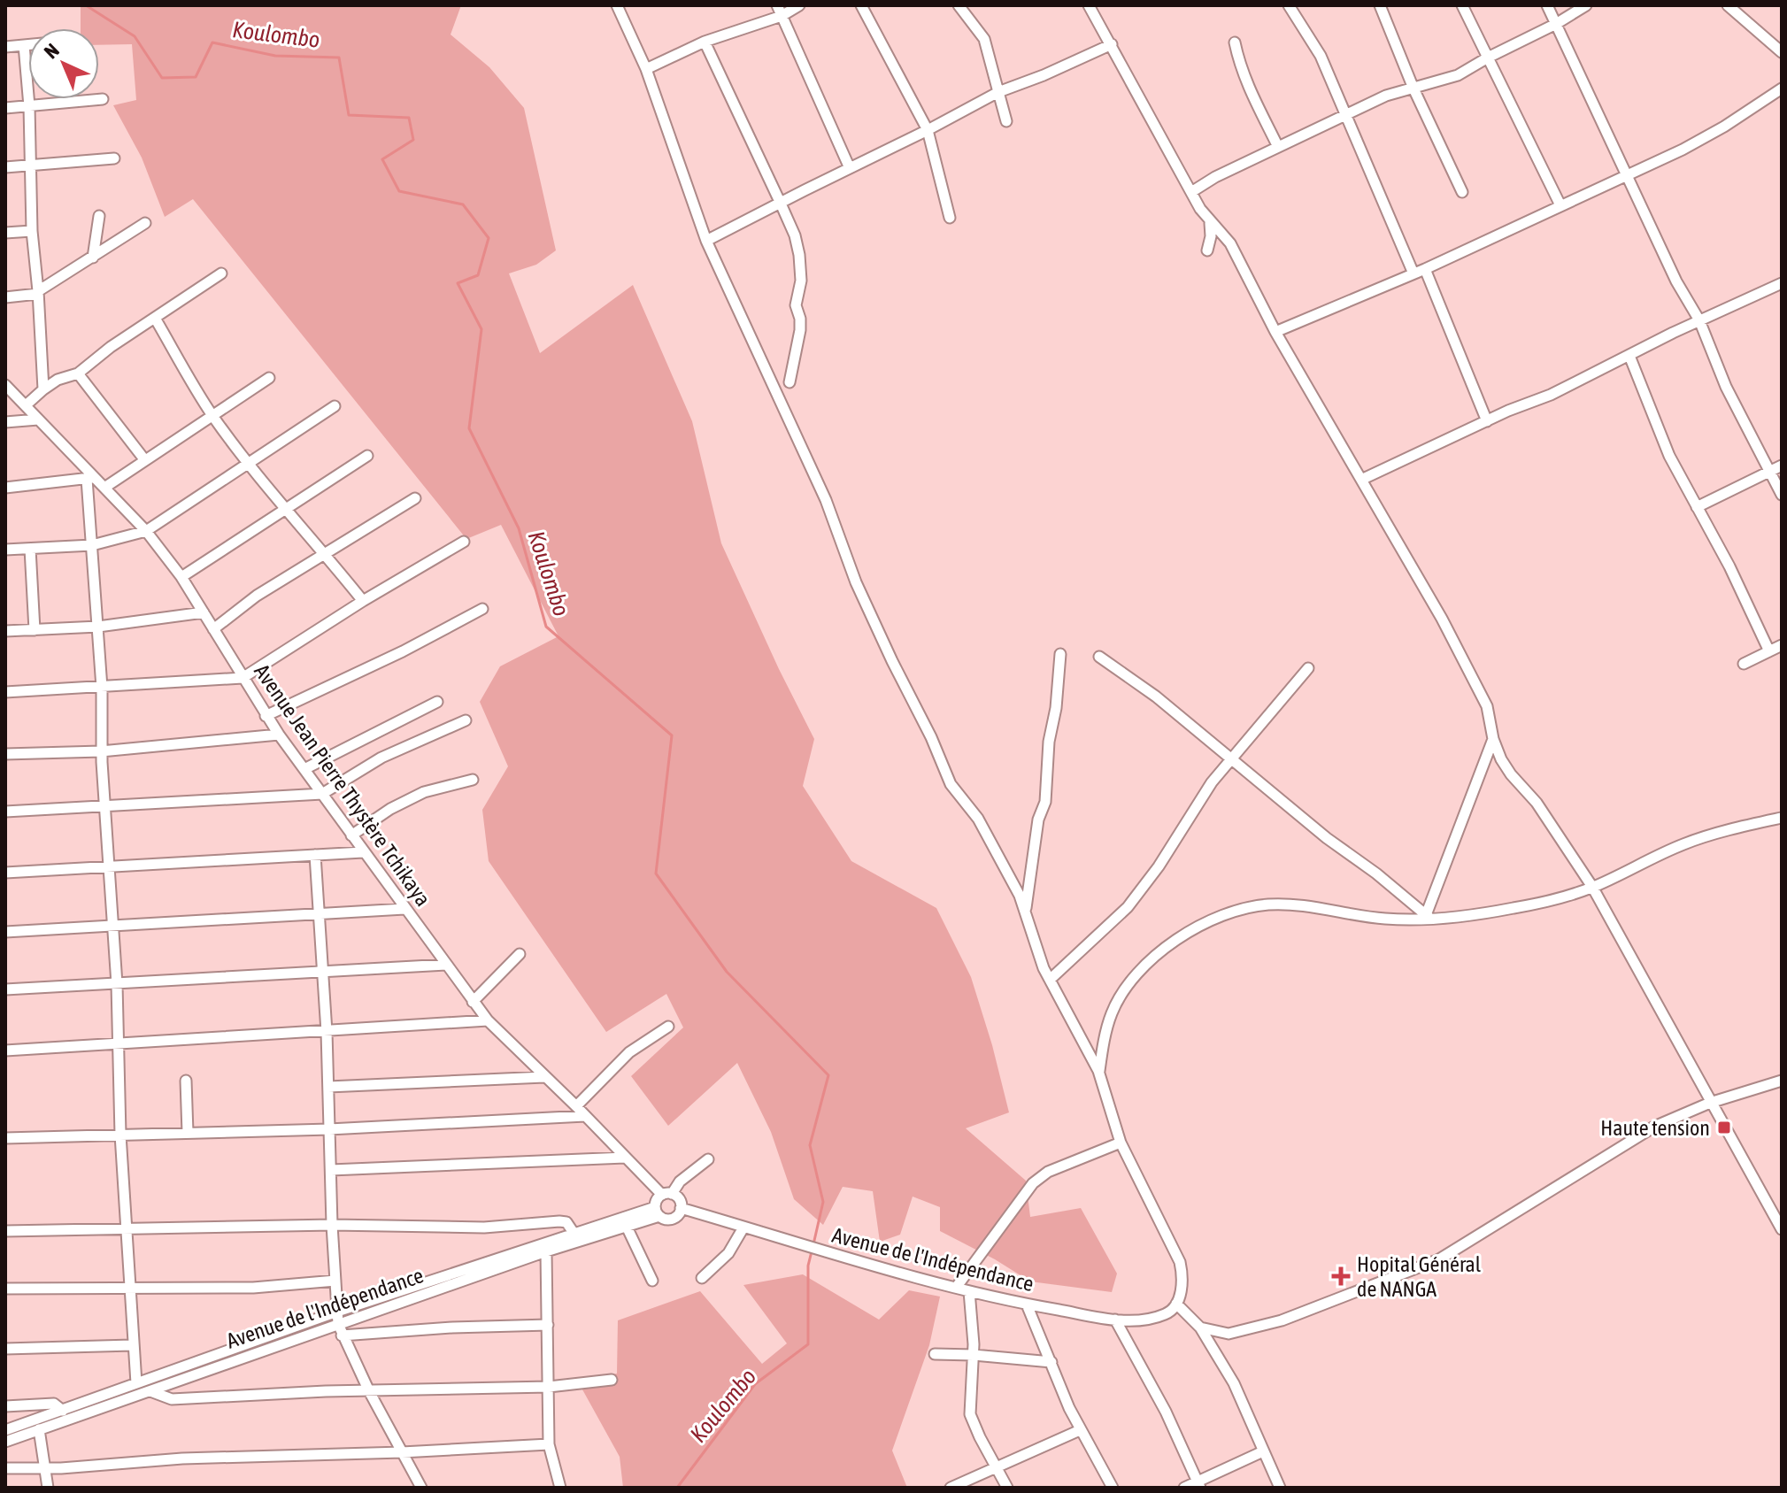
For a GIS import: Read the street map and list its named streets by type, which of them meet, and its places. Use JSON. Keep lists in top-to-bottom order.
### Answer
{
  "streets": {
    "street": ["Avenue Jean Pierre Thystère Tchikaya", "Avenue de l'Indépendance"]
  },
  "crossings": [
    ["Avenue Jean Pierre Thystère Tchikaya", "Avenue de l'Indépendance"]
  ],
  "water": ["Koulombo"],
  "places": {
    "transit": ["Haute tension"],
    "health": ["Hopital Général de NANGA"]
  },
  "north": "top left"
}
